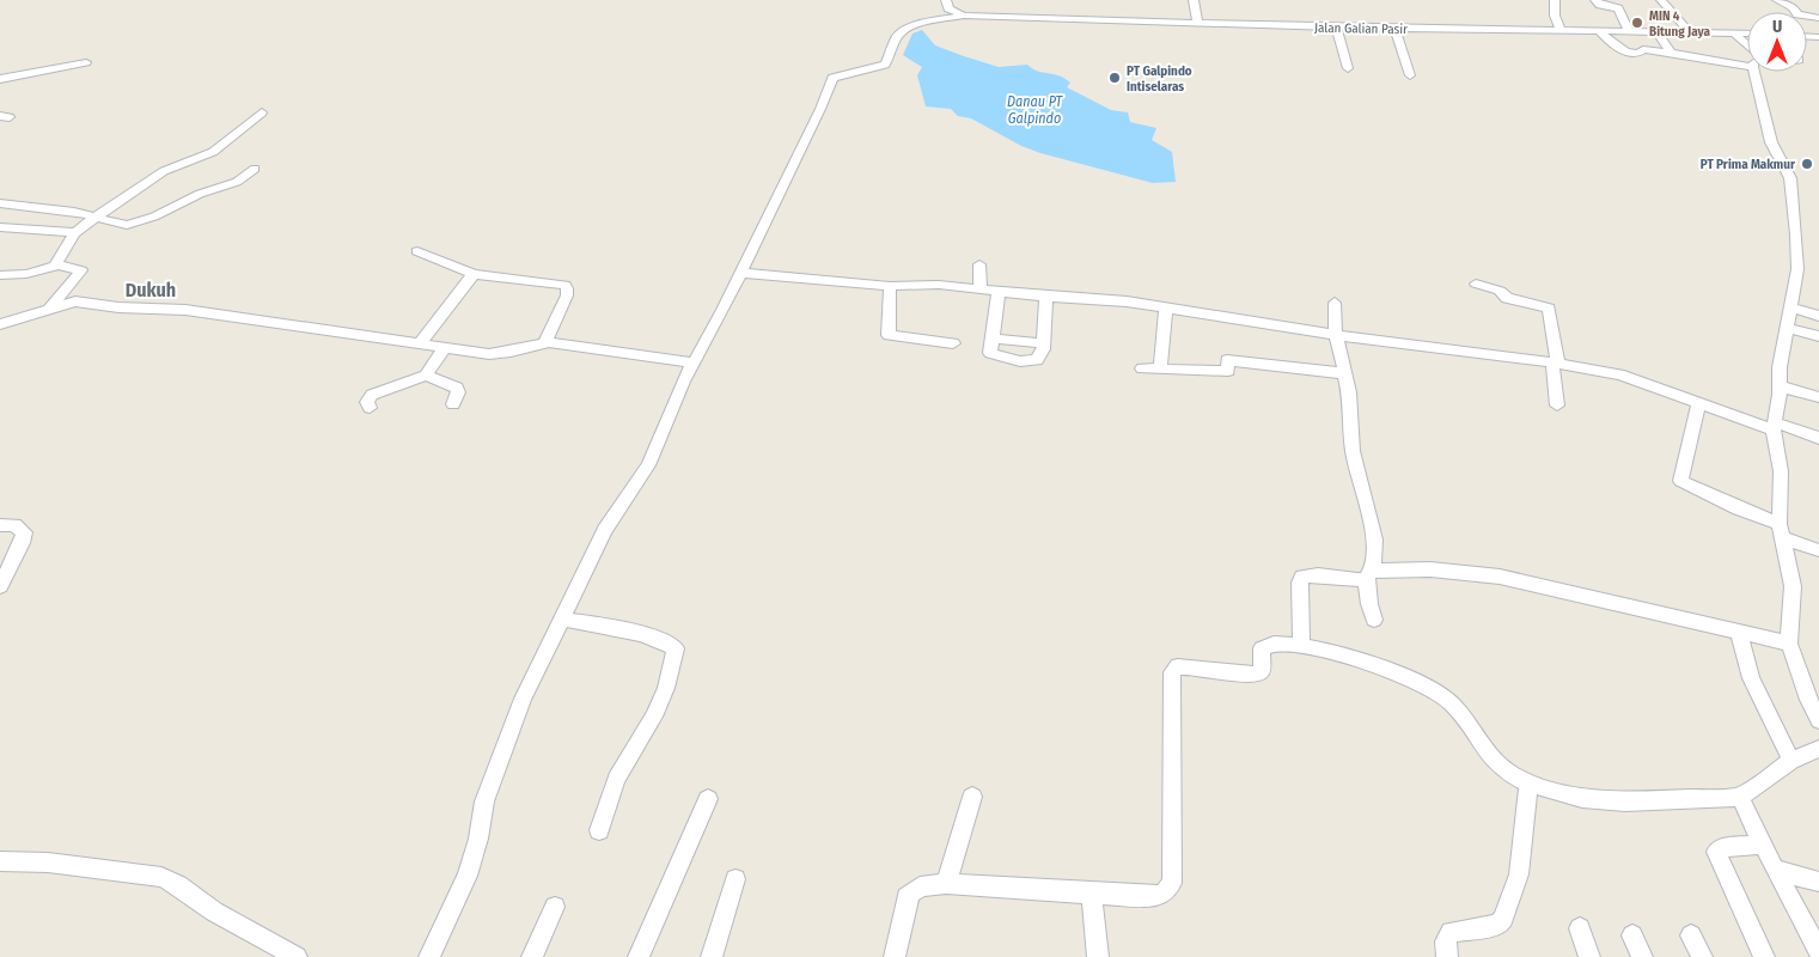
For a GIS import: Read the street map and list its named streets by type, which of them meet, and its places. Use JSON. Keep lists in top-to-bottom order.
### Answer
{
  "streets": {
    "street": ["Jalan Galian Pasir"]
  },
  "districts": ["Dukuh"],
  "water": ["Danau PT Galpindo"],
  "places": ["MIN 4 Bitung Jaya", "PT Galpindo Intiselaras", "PT Prima Makmur"],
  "north": "top"
}
